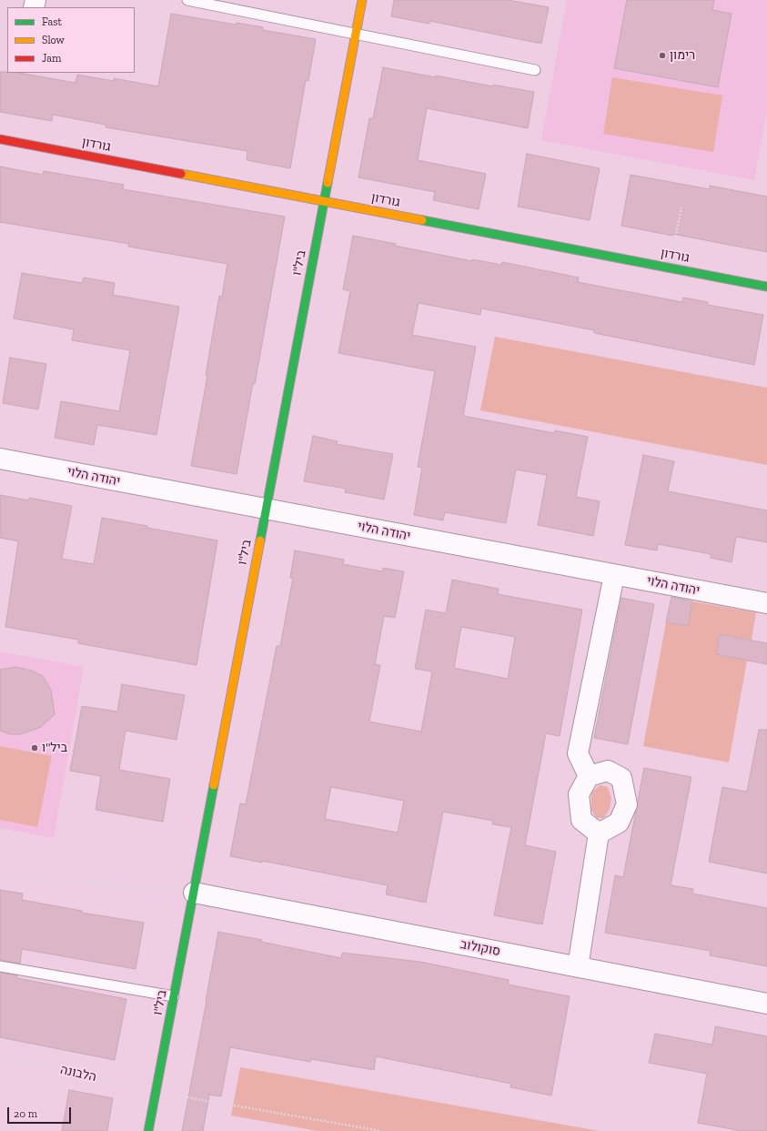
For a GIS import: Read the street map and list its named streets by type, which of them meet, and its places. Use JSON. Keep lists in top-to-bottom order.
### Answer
{
  "streets": {
    "street": [
      "גורדון",
      "ביל\"ו",
      "יהודה הלוי",
      "סוקולוב"
    ],
    "path": ["הלבונה"]
  },
  "crossings": [
    ["גורדון", "ביל\"ו"],
    ["ביל\"ו", "יהודה הלוי"],
    ["ביל\"ו", "סוקולוב"],
    ["ביל\"ו", "הלבונה"]
  ],
  "places": ["רימון", "ביל\"ו"],
  "legend": ["Fast", "Slow", "Jam"],
  "scale_bar": "20 m"
}
